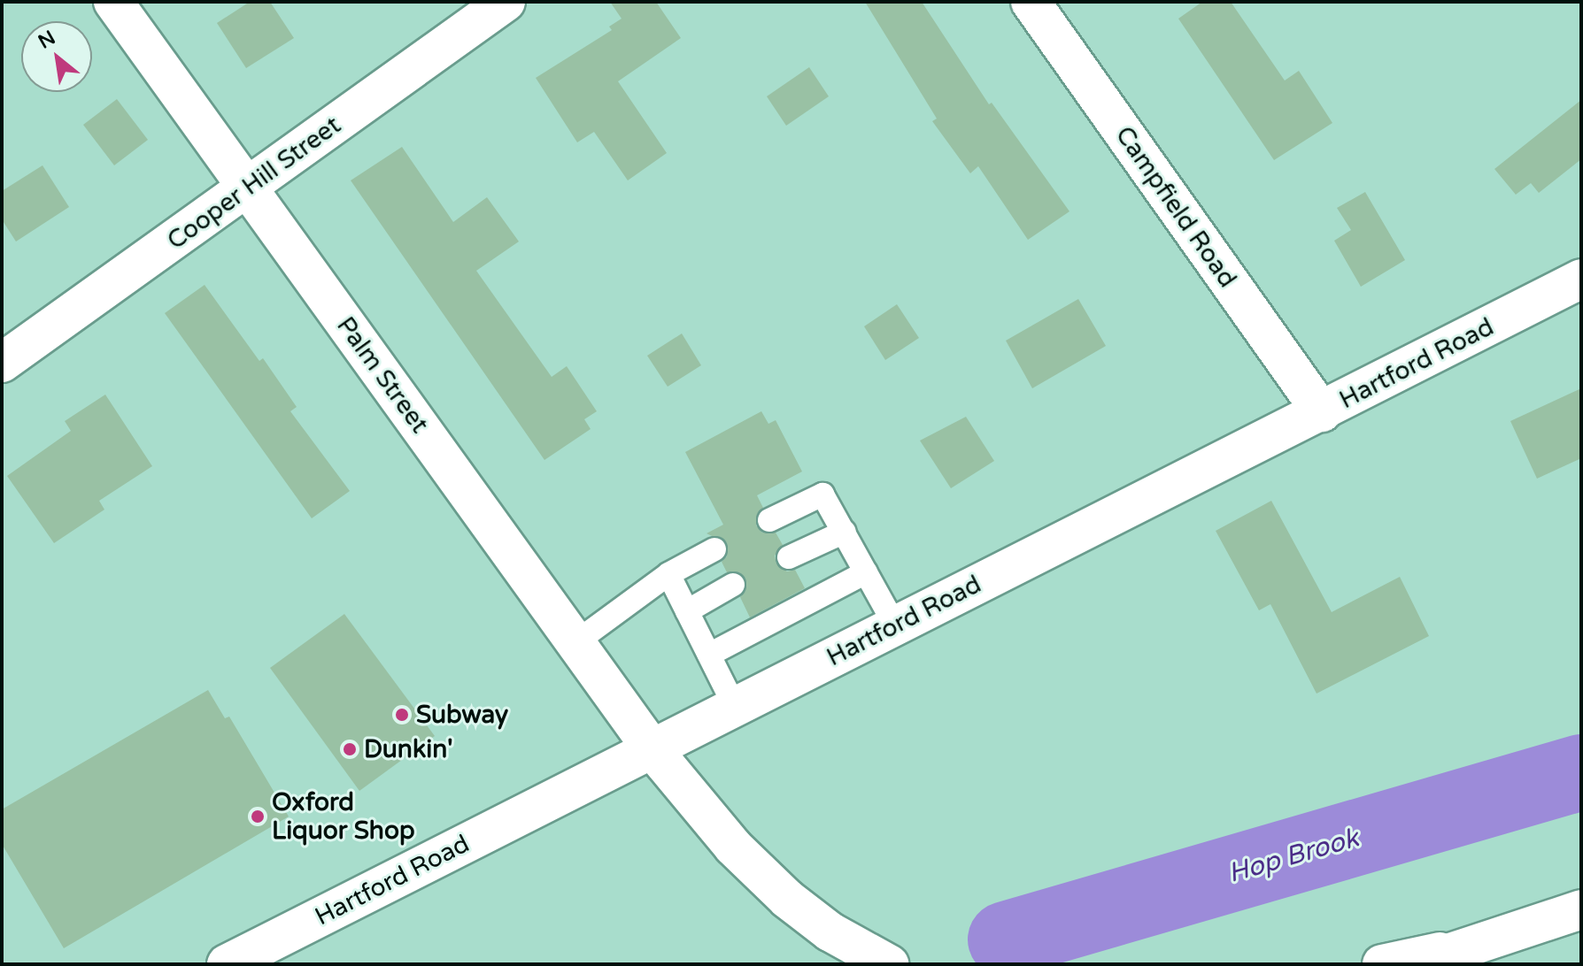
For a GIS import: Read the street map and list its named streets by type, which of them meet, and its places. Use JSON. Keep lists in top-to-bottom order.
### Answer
{
  "streets": {
    "main road": [
      "Cooper Hill Street",
      "Campfield Road",
      "Hartford Road",
      "Palm Street"
    ]
  },
  "crossings": [
    ["Cooper Hill Street", "Palm Street"],
    ["Campfield Road", "Hartford Road"],
    ["Hartford Road", "Palm Street"]
  ],
  "water": ["Hop Brook"],
  "places": ["Subway", "Dunkin'", "Oxford Liquor Shop"],
  "north": "top left"
}
